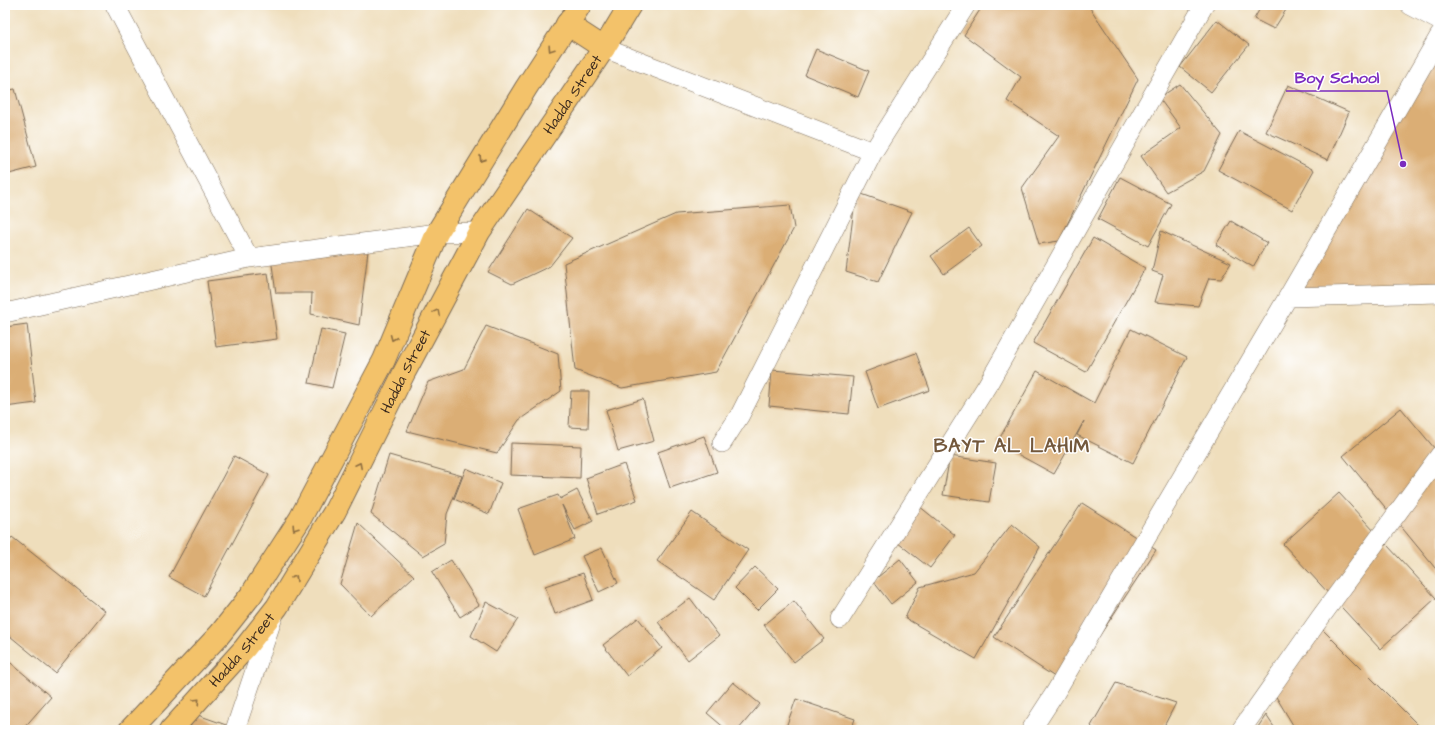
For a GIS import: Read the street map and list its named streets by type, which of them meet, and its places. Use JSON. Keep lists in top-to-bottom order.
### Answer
{
  "streets": {
    "main road": ["Hadda Street"]
  },
  "districts": ["BAYT AL LAHIM"],
  "places": ["Boy School"]
}
